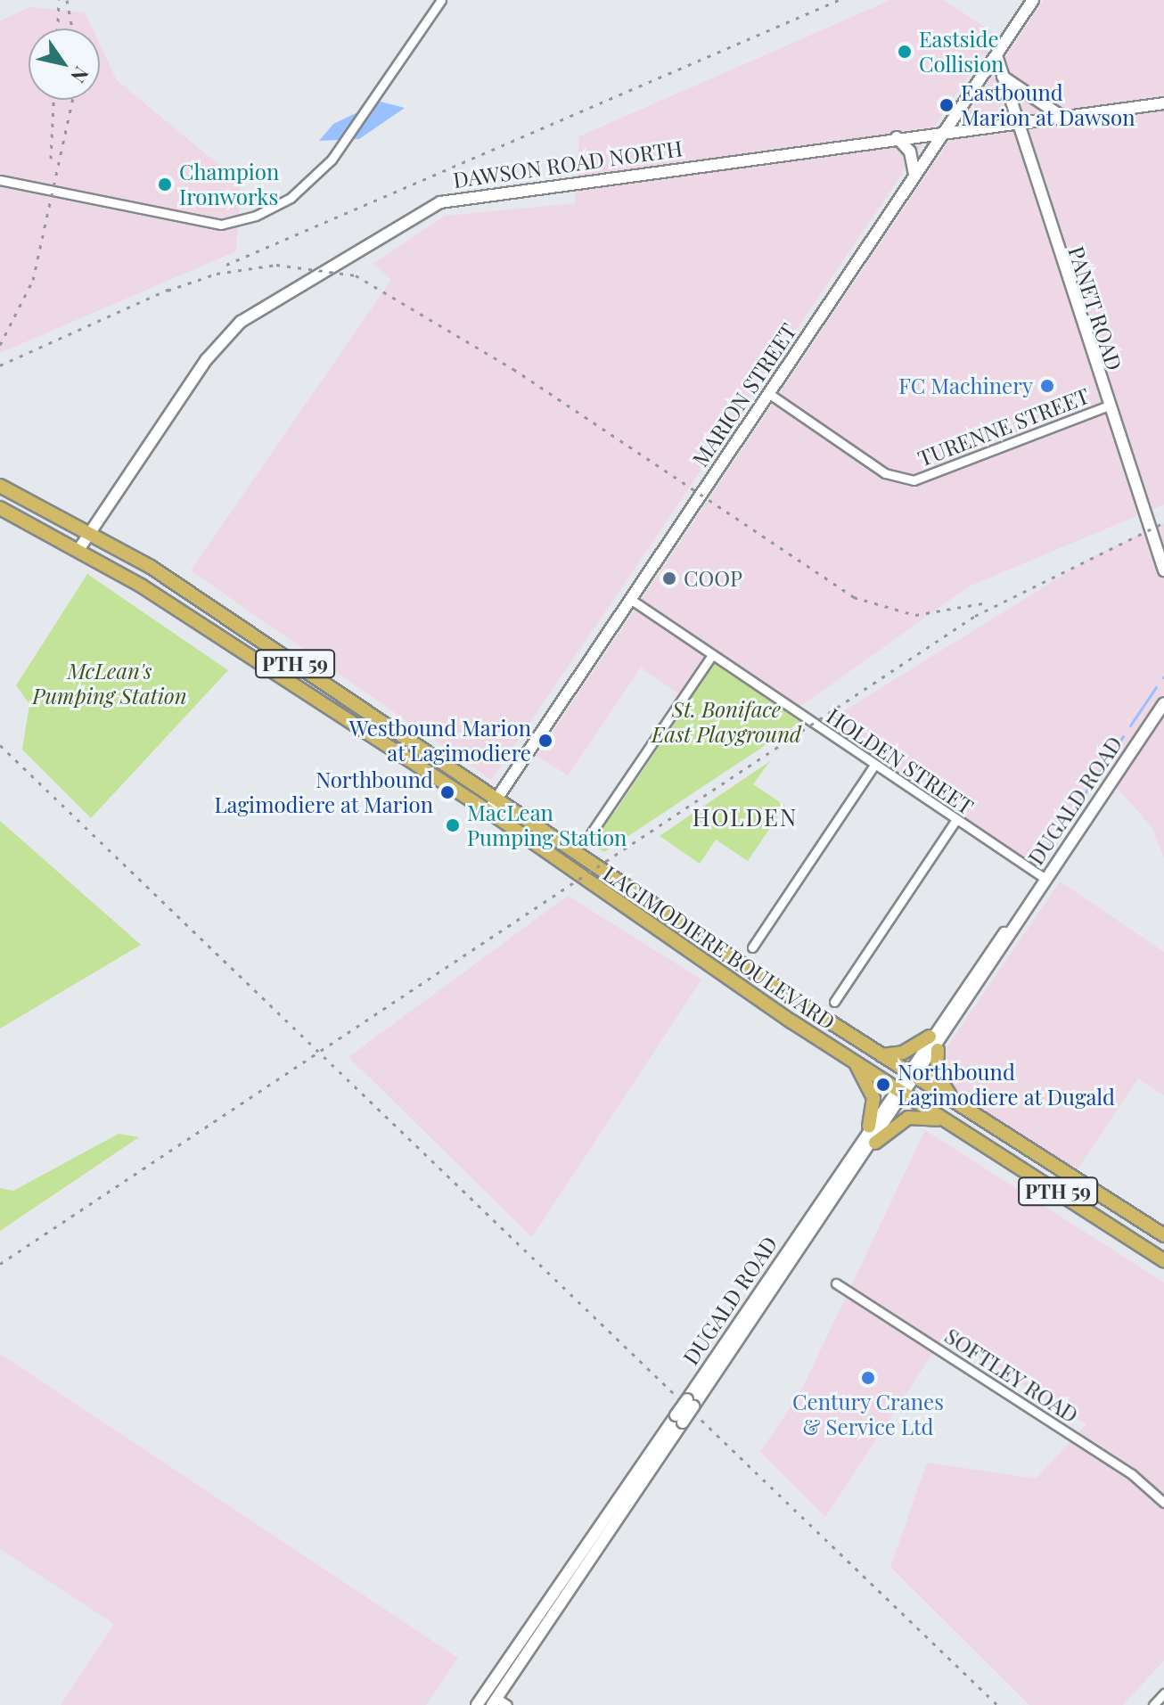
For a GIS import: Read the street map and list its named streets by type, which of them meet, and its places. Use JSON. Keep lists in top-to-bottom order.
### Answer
{
  "streets": {
    "main road": ["PTH 59", "LAGIMODIERE BOULEVARD"],
    "street": [
      "DAWSON ROAD NORTH",
      "PANET ROAD",
      "MARION STREET",
      "TURENNE STREET",
      "HOLDEN STREET",
      "DUGALD ROAD",
      "SOFTLEY ROAD"
    ]
  },
  "crossings": [
    ["DAWSON ROAD NORTH", "PANET ROAD"],
    ["DAWSON ROAD NORTH", "MARION STREET"],
    ["DAWSON ROAD NORTH", "LAGIMODIERE BOULEVARD"],
    ["PANET ROAD", "MARION STREET"],
    ["PANET ROAD", "TURENNE STREET"],
    ["MARION STREET", "TURENNE STREET"],
    ["MARION STREET", "HOLDEN STREET"],
    ["MARION STREET", "LAGIMODIERE BOULEVARD"],
    ["HOLDEN STREET", "DUGALD ROAD"],
    ["DUGALD ROAD", "LAGIMODIERE BOULEVARD"]
  ],
  "districts": ["HOLDEN"],
  "parks": ["McLean's Pumping Station", "St. Boniface East Playground"],
  "places": [
    "Eastside Collision",
    "Eastbound Marion at Dawson",
    "Champion Ironworks",
    "FC Machinery",
    "COOP",
    "Westbound Marion at Lagimodiere",
    "Northbound Lagimodiere at Marion",
    "MacLean Pumping Station",
    "Northbound Lagimodiere at Dugald",
    "Century Cranes & Service Ltd"
  ],
  "north": "bottom right"
}
